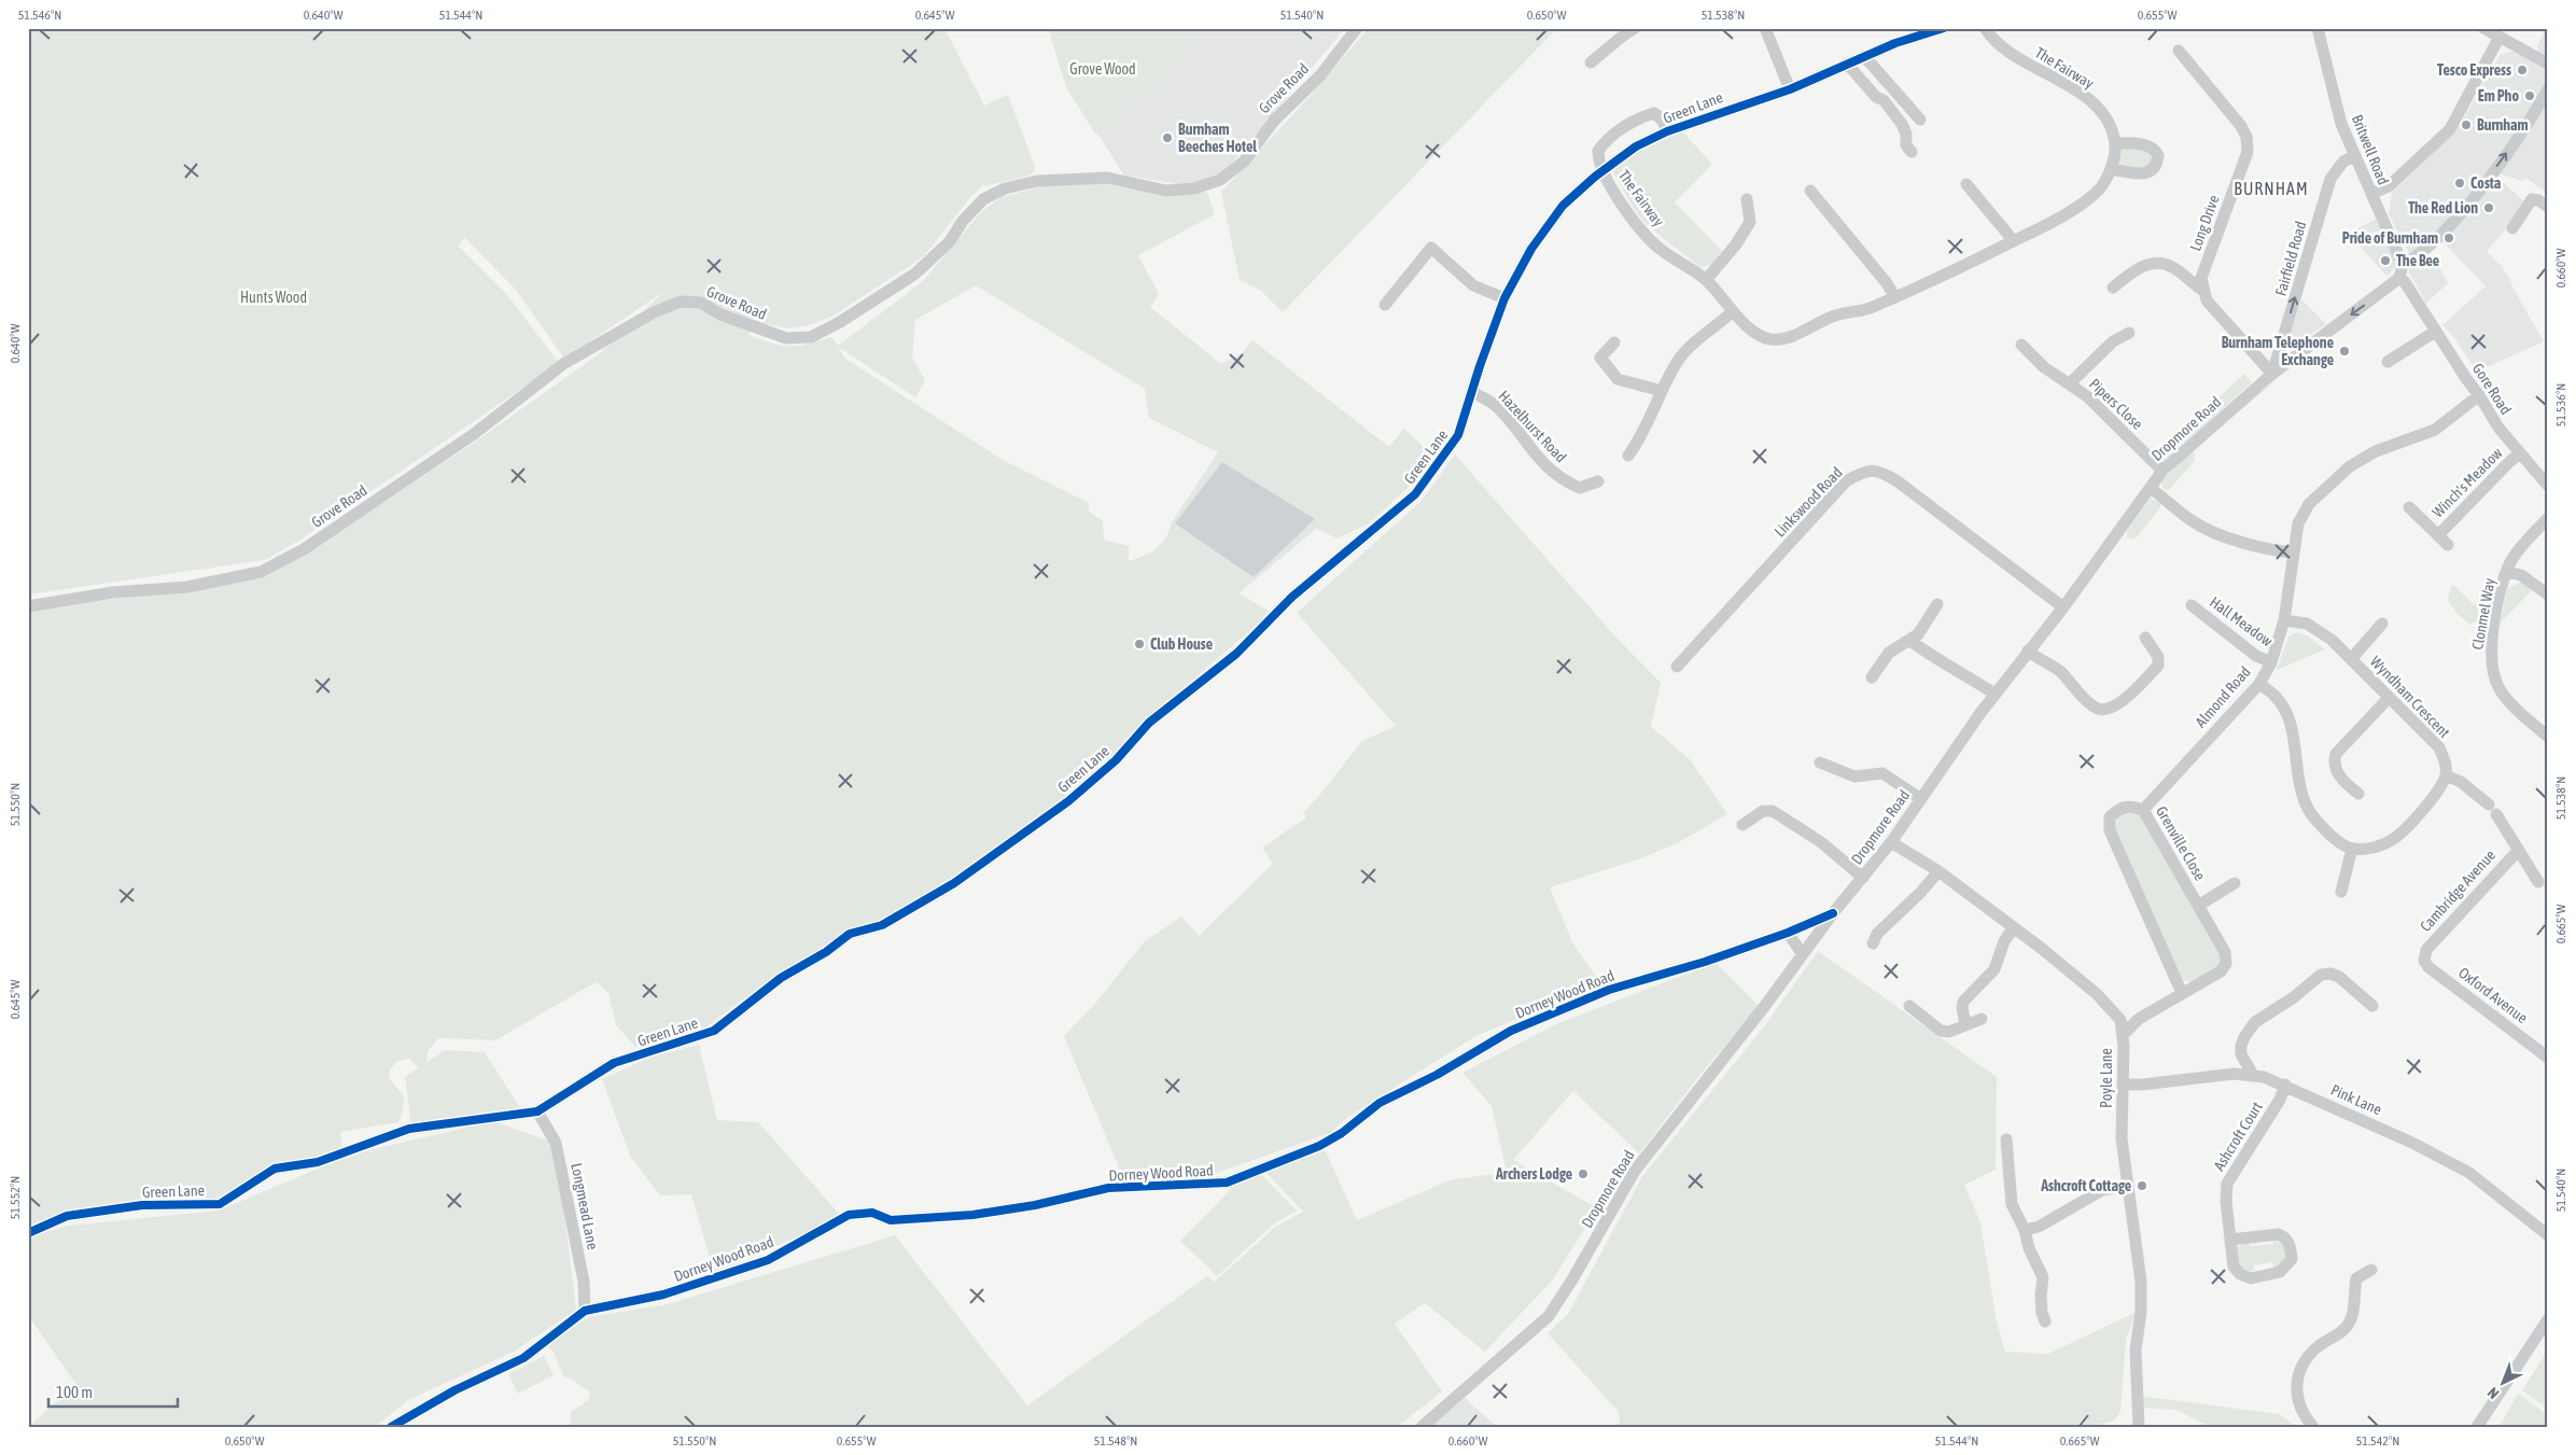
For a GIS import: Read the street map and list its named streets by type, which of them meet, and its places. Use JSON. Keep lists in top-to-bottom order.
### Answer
{
  "streets": {
    "street": [
      "The Fairway",
      "Grove Road",
      "Green Lane",
      "Britwell Road",
      "Long Drive",
      "Fairfield Road",
      "Gore Road",
      "Pipers Close",
      "Hazelhurst Road",
      "Dropmore Road",
      "Winch's Meadow",
      "Linkswood Road",
      "Clonmel Way",
      "Hall Meadow",
      "Almond Road",
      "Wyndham Crescent",
      "Grenville Close",
      "Cambridge Avenue",
      "Dorney Wood Road",
      "Oxford Avenue",
      "Poyle Lane",
      "Pink Lane",
      "Ashcroft Court",
      "Longmead Lane"
    ]
  },
  "crossings": [
    ["The Fairway", "Green Lane"],
    ["Green Lane", "Hazelhurst Road"],
    ["Green Lane", "Longmead Lane"],
    ["Britwell Road", "Fairfield Road"],
    ["Fairfield Road", "Dropmore Road"],
    ["Gore Road", "Dropmore Road"],
    ["Gore Road", "Winch's Meadow"],
    ["Gore Road", "Almond Road"],
    ["Pipers Close", "Dropmore Road"],
    ["Dropmore Road", "Linkswood Road"],
    ["Dropmore Road", "Dorney Wood Road"],
    ["Hall Meadow", "Almond Road"],
    ["Almond Road", "Wyndham Crescent"],
    ["Almond Road", "Grenville Close"],
    ["Grenville Close", "Poyle Lane"],
    ["Cambridge Avenue", "Oxford Avenue"],
    ["Dorney Wood Road", "Longmead Lane"],
    ["Poyle Lane", "Pink Lane"],
    ["Pink Lane", "Ashcroft Court"]
  ],
  "one_way": ["Fairfield Road"],
  "districts": ["BURNHAM"],
  "parks": ["Grove Wood", "Hunts Wood"],
  "places": [
    "Tesco Express",
    "Em Pho",
    "Burnham",
    "Burnham Beeches Hotel",
    "Costa",
    "The Red Lion",
    "Pride of Burnham",
    "The Bee",
    "Burnham Telephone Exchange",
    "Club House",
    "Archers Lodge",
    "Ashcroft Cottage"
  ],
  "scale_bar": "100 m",
  "north": "bottom left",
  "coordinates": [
    "51.546°N",
    "0.640°W",
    "51.544°N",
    "0.645°W",
    "51.540°N",
    "0.650°W",
    "51.538°N",
    "0.655°W",
    "0.660°W",
    "51.536°N",
    "51.550°N",
    "0.665°W",
    "51.552°N",
    "51.548°N",
    "51.542°N"
  ]
}
